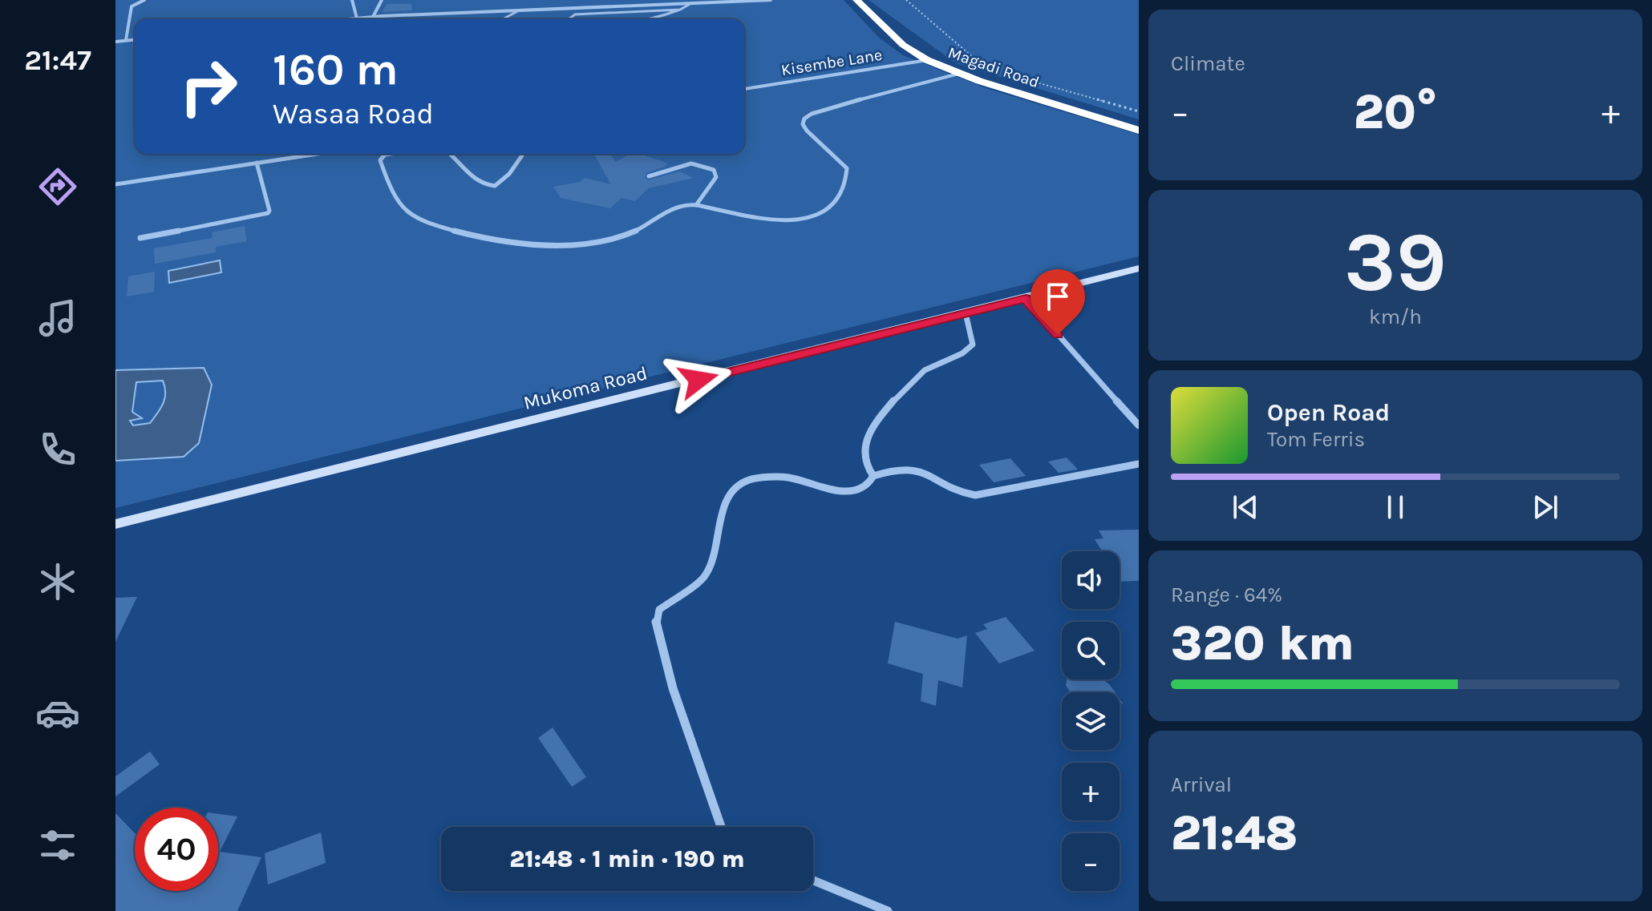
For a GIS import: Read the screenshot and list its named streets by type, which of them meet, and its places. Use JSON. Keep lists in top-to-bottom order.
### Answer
{
  "streets": {
    "highway": ["Magadi Road"],
    "street": ["Kisembe Lane", "Mukoma Road"]
  },
  "crossings": [
    ["Kisembe Lane", "Magadi Road"]
  ],
  "page": {
    "tabs": "21:47",
    "tile": [
      "Climate",
      ["39", "km/h"],
      ["Range · 64%", "320 km"],
      ["Arrival", "21:48"]
    ],
    "turn": ["160 m", "Wasaa Road"],
    "heat": ["−", "20°", "+"],
    "song": ["Open Road", "Tom Ferris"],
    "map_buttons": ["+", "−"],
    "limit": "40",
    "trip": "21:48 · 1 min · 190 m"
  }
}
